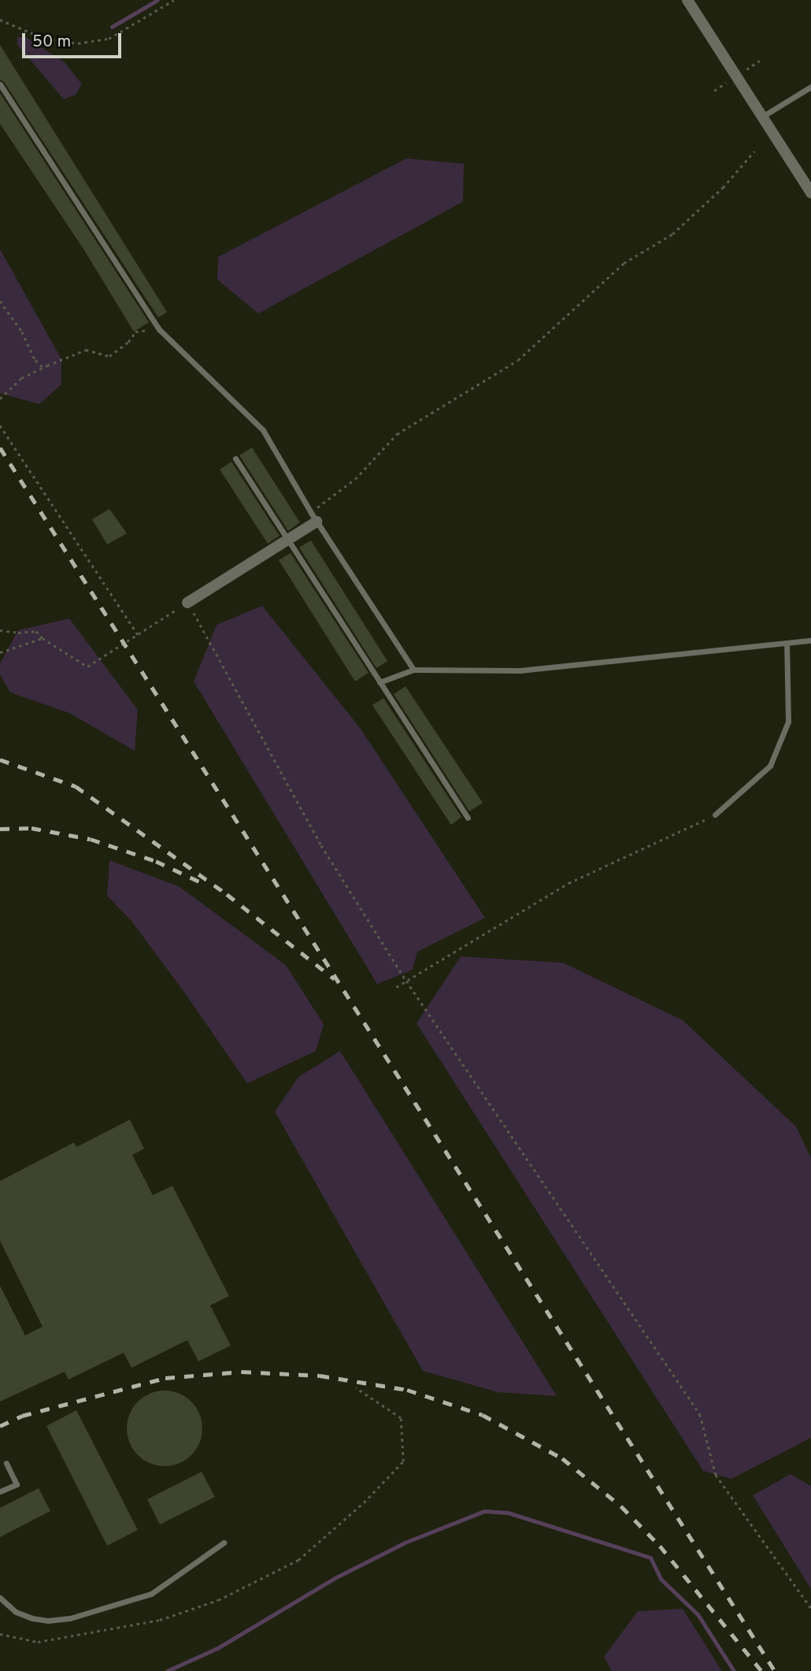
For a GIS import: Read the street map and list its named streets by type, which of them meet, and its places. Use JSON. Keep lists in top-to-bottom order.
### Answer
{
  "scale_bar": "50 m"
}
